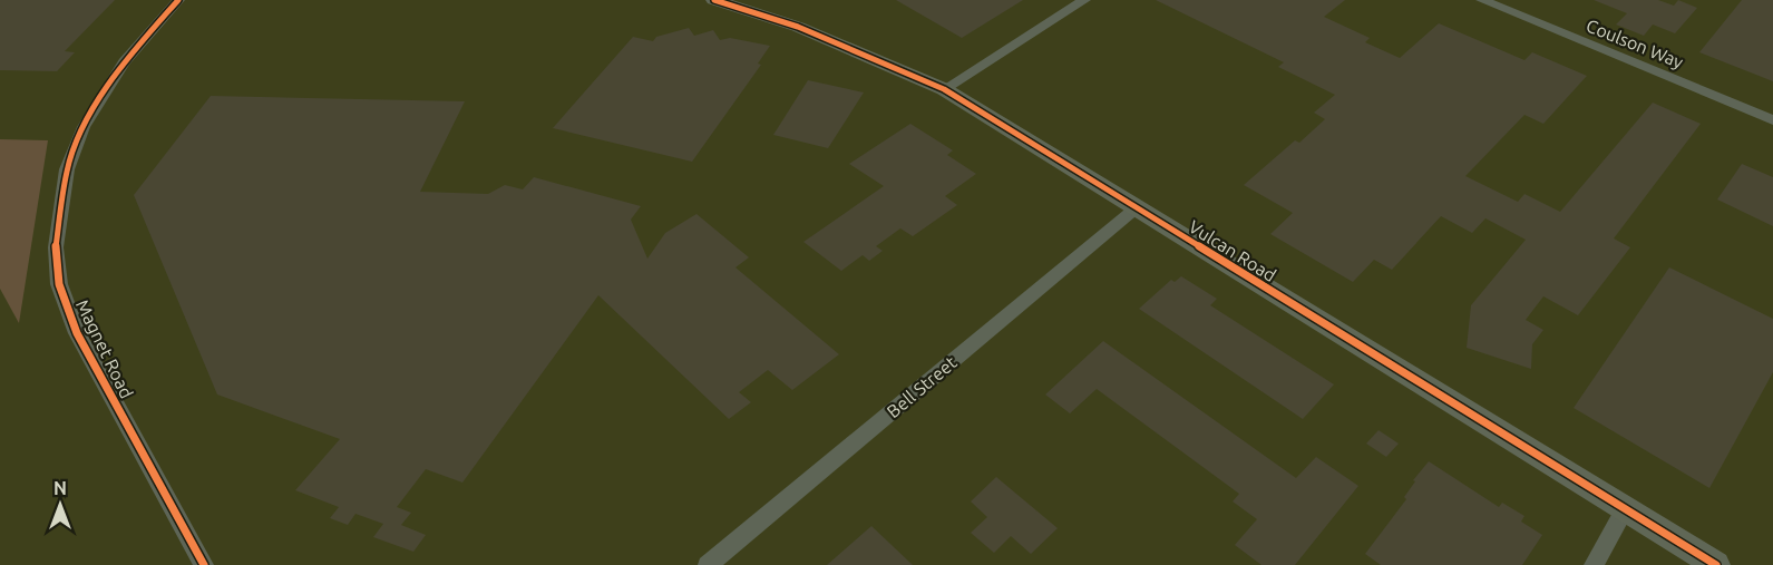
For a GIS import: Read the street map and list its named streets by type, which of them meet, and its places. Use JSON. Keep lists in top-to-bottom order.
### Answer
{
  "streets": {
    "street": [
      "Coulson Way",
      "Vulcan Road",
      "Magnet Road",
      "Bell Street"
    ]
  },
  "crossings": [
    ["Vulcan Road", "Bell Street"]
  ],
  "north": "top"
}
